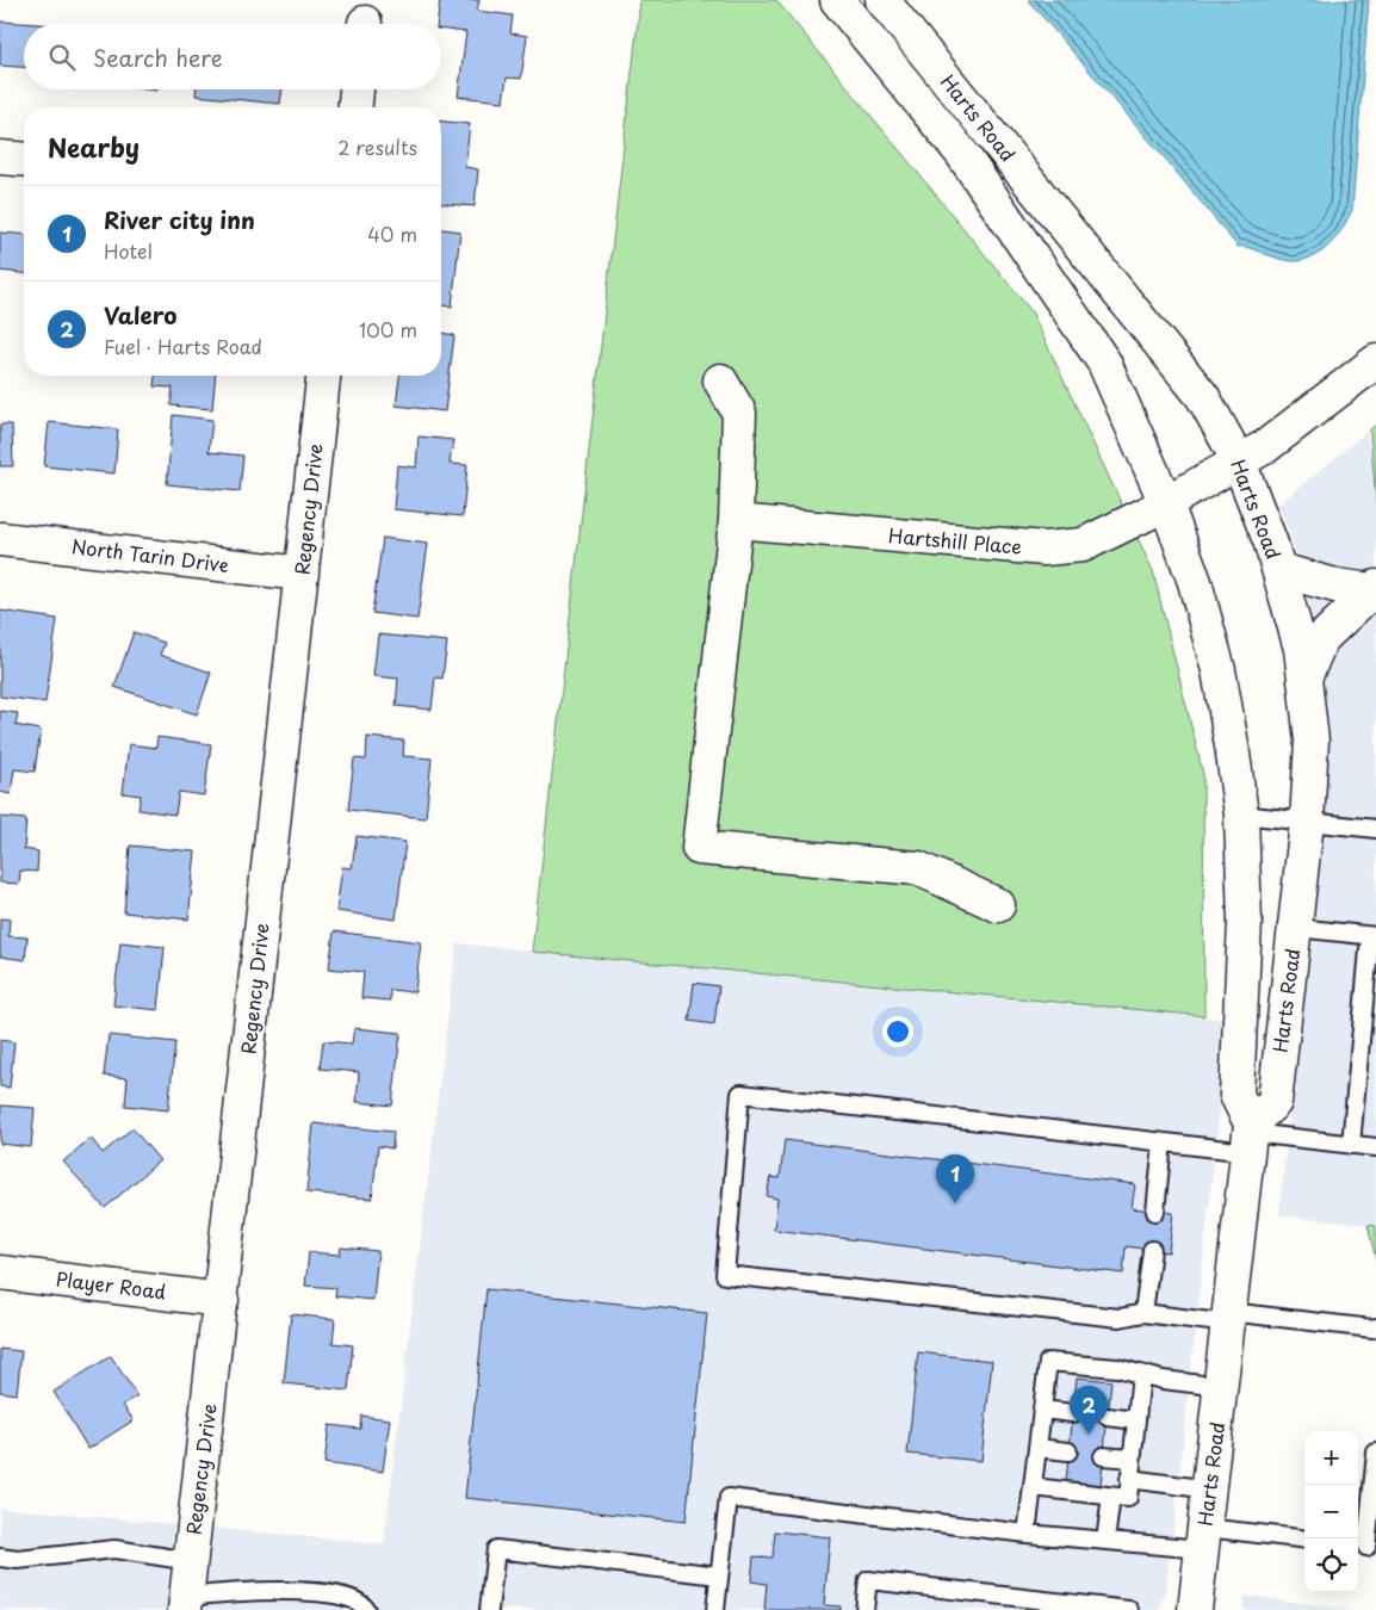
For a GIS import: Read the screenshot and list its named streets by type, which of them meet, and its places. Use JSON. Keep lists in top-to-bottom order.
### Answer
{
  "streets": {
    "street": [
      "Harts Road",
      "Regency Drive",
      "Hartshill Place",
      "North Tarin Drive",
      "Player Road"
    ]
  },
  "crossings": [
    ["Harts Road", "Hartshill Place"],
    ["Regency Drive", "North Tarin Drive"],
    ["Regency Drive", "Player Road"]
  ],
  "page": {
    "search": "Search here",
    "heading": ["Nearby", "2 results"],
    "list": [
      {
        "mark": "1",
        "name": "River city inn",
        "note": "Hotel",
        "value": "40 m"
      },
      {
        "mark": "2",
        "name": "Valero",
        "note": "Fuel · Harts Road",
        "value": "100 m"
      }
    ],
    "pins": ["1", "2"],
    "map_buttons": ["+", "−"]
  }
}
